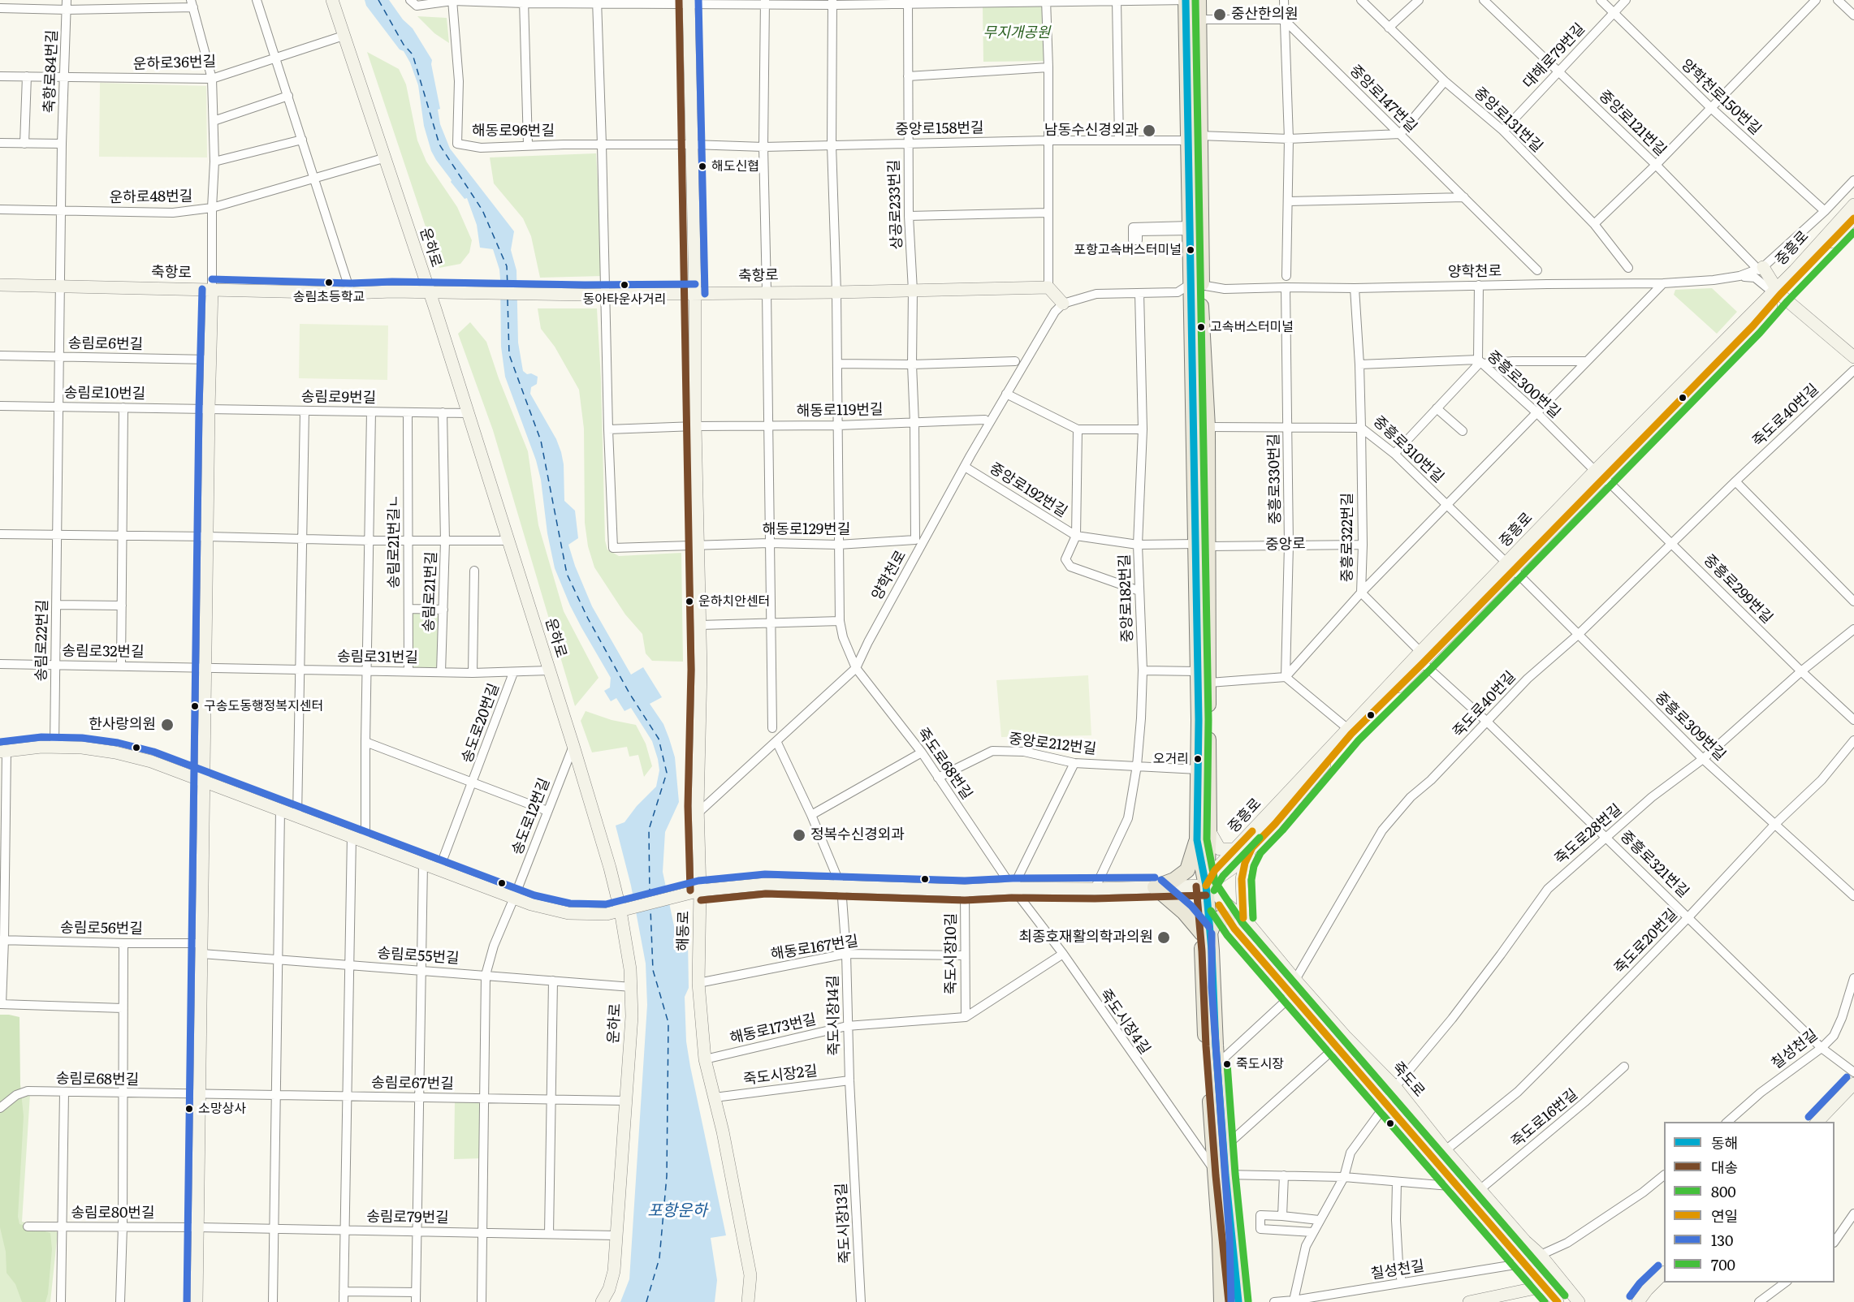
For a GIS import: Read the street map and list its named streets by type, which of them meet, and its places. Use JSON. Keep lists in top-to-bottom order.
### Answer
{
  "streets": {
    "main road": [
      "운하로",
      "중흥로",
      "축항로",
      "해동로",
      "죽도로"
    ],
    "street": [
      "대해로79번길",
      "운하로36번길",
      "축항로84번길",
      "양학천로150번길",
      "중앙로147번길",
      "중앙로131번길",
      "중앙로121번길",
      "중앙로158번길",
      "해동로96번길",
      "운하로48번길",
      "상공로233번길",
      "양학천로",
      "송림로6번길",
      "중흥로300번길",
      "송림로10번길",
      "송림로9번길",
      "해동로119번길",
      "죽도로40번길",
      "중흥로310번길",
      "중흥로330번길",
      "중앙로192번길",
      "해동로129번길",
      "중흥로322번길",
      "송림로21번길ㄴ",
      "중앙로",
      "중흥로299번길",
      "송림로21번길",
      "중앙로182번길",
      "송림로22번길",
      "송림로32번길",
      "송림로31번길",
      "송도로20번길",
      "중흥로309번길",
      "중앙로212번길",
      "죽도로68번길",
      "송도로12번길",
      "죽도로28번길",
      "중흥로321번길",
      "송림로56번길",
      "죽도로20번길",
      "해동로167번길",
      "죽도시장10길",
      "송림로55번길",
      "죽도시장14길",
      "죽도시장4길",
      "해동로173번길",
      "칠성천길",
      "죽도시장2길",
      "송림로68번길",
      "송림로67번길",
      "죽도로16번길",
      "송림로80번길",
      "송림로79번길",
      "죽도시장13길"
    ]
  },
  "crossings": [
    ["대해로79번길", "양학천로150번길"],
    ["대해로79번길", "중앙로131번길"],
    ["대해로79번길", "중앙로121번길"],
    ["운하로36번길", "축항로84번길"],
    ["운하로36번길", "운하로"],
    ["축항로84번길", "운하로48번길"],
    ["축항로84번길", "축항로"],
    ["축항로84번길", "송림로6번길"],
    ["축항로84번길", "송림로22번길"],
    ["양학천로150번길", "양학천로"],
    ["중앙로147번길", "중앙로158번길"],
    ["중앙로121번길", "양학천로"],
    ["중앙로158번길", "해동로96번길"],
    ["중앙로158번길", "상공로233번길"],
    ["중앙로158번길", "죽도로68번길"],
    ["중앙로158번길", "해동로"],
    ["해동로96번길", "해동로"],
    ["운하로48번길", "운하로"],
    ["상공로233번길", "축항로"],
    ["운하로", "축항로"],
    ["운하로", "송림로9번길"],
    ["운하로", "송림로21번길"],
    ["운하로", "송림로31번길"],
    ["운하로", "송도로12번길"],
    ["운하로", "송림로55번길"],
    ["운하로", "송림로67번길"],
    ["운하로", "송림로79번길"],
    ["중흥로", "중흥로300번길"],
    ["중흥로", "중흥로310번길"],
    ["중흥로", "중흥로322번길"],
    ["중흥로", "중흥로299번길"],
    ["중흥로", "중흥로309번길"],
    ["중흥로", "중흥로321번길"],
    ["중흥로", "죽도로"],
    ["양학천로", "해동로119번길"],
    ["양학천로", "중흥로310번길"],
    ["양학천로", "중흥로330번길"],
    ["양학천로", "중앙로192번길"],
    ["양학천로", "해동로129번길"],
    ["양학천로", "죽도로68번길"],
    ["양학천로", "해동로"],
    ["양학천로", "죽도시장14길"],
    ["축항로", "죽도로68번길"],
    ["축항로", "해동로"],
    ["송림로6번길", "송림로22번길"],
    ["중흥로300번길", "중흥로310번길"],
    ["중흥로300번길", "중흥로299번길"],
    ["송림로10번길", "송림로9번길"],
    ["송림로10번길", "송림로22번길"],
    ["송림로9번길", "송림로21번길ㄴ"],
    ["송림로9번길", "송림로21번길"],
    ["해동로119번길", "해동로129번길"],
    ["해동로119번길", "죽도로68번길"],
    ["해동로119번길", "해동로"],
    ["죽도로40번길", "중흥로299번길"],
    ["죽도로40번길", "중흥로309번길"],
    ["죽도로40번길", "중흥로321번길"],
    ["죽도로40번길", "죽도로"],
    ["중흥로310번길", "중흥로322번길"],
    ["중흥로310번길", "중흥로309번길"],
    ["중흥로330번길", "중앙로"],
    ["중앙로192번길", "중앙로"],
    ["중앙로192번길", "중앙로182번길"],
    ["해동로129번길", "죽도로68번길"],
    ["해동로129번길", "해동로"],
    ["중흥로322번길", "중앙로"],
    ["중흥로322번길", "중흥로321번길"],
    ["송림로21번길ㄴ", "송림로21번길"],
    ["송림로21번길ㄴ", "송림로31번길"],
    ["중흥로299번길", "죽도로28번길"],
    ["송림로21번길", "송림로31번길"],
    ["중앙로182번길", "중앙로212번길"],
    ["송림로22번길", "송림로32번길"],
    ["송림로32번길", "송림로31번길"],
    ["송림로31번길", "송도로20번길"],
    ["송도로20번길", "송도로12번길"],
    ["중흥로309번길", "죽도로28번길"],
    ["중흥로309번길", "죽도로20번길"],
    ["중앙로212번길", "죽도로68번길"],
    ["죽도로68번길", "죽도시장4길"],
    ["송도로12번길", "송림로55번길"],
    ["송도로12번길", "송림로67번길"],
    ["송도로12번길", "송림로79번길"],
    ["죽도로28번길", "중흥로321번길"],
    ["죽도로28번길", "칠성천길"],
    ["죽도로28번길", "죽도로"],
    ["중흥로321번길", "죽도로20번길"],
    ["중흥로321번길", "칠성천길"],
    ["송림로56번길", "송림로55번길"],
    ["해동로", "해동로167번길"],
    ["해동로", "해동로173번길"],
    ["해동로", "죽도시장2길"],
    ["죽도로20번길", "죽도로"],
    ["해동로167번길", "죽도시장10길"],
    ["해동로167번길", "죽도시장14길"],
    ["죽도시장10길", "해동로173번길"],
    ["죽도시장14길", "해동로173번길"],
    ["죽도시장14길", "죽도시장2길"],
    ["죽도시장14길", "죽도시장13길"],
    ["송림로68번길", "송림로67번길"],
    ["죽도로", "죽도로16번길"],
    ["송림로80번길", "송림로79번길"]
  ],
  "water": ["포항운하"],
  "parks": ["무지개공원"],
  "places": [
    "중산한의원",
    "남동수신경외과",
    "해도신협",
    "포항고속버스터미널",
    "송림초등학교",
    "동아타운사거리",
    "고속버스터미널",
    "운하치안센터",
    "구송도동행정복지센터",
    "한사랑의원",
    "오거리",
    "정복수신경외과",
    "최종호재활의학과의원",
    "죽도시장",
    "소망상사"
  ],
  "lines": [
    "transit line 동해",
    "transit line 대송",
    "transit line 800",
    "transit line 130",
    "transit line 연일",
    "transit line 700"
  ],
  "legend": [
    "동해",
    "대송",
    "800",
    "연일",
    "130",
    "700"
  ]
}
